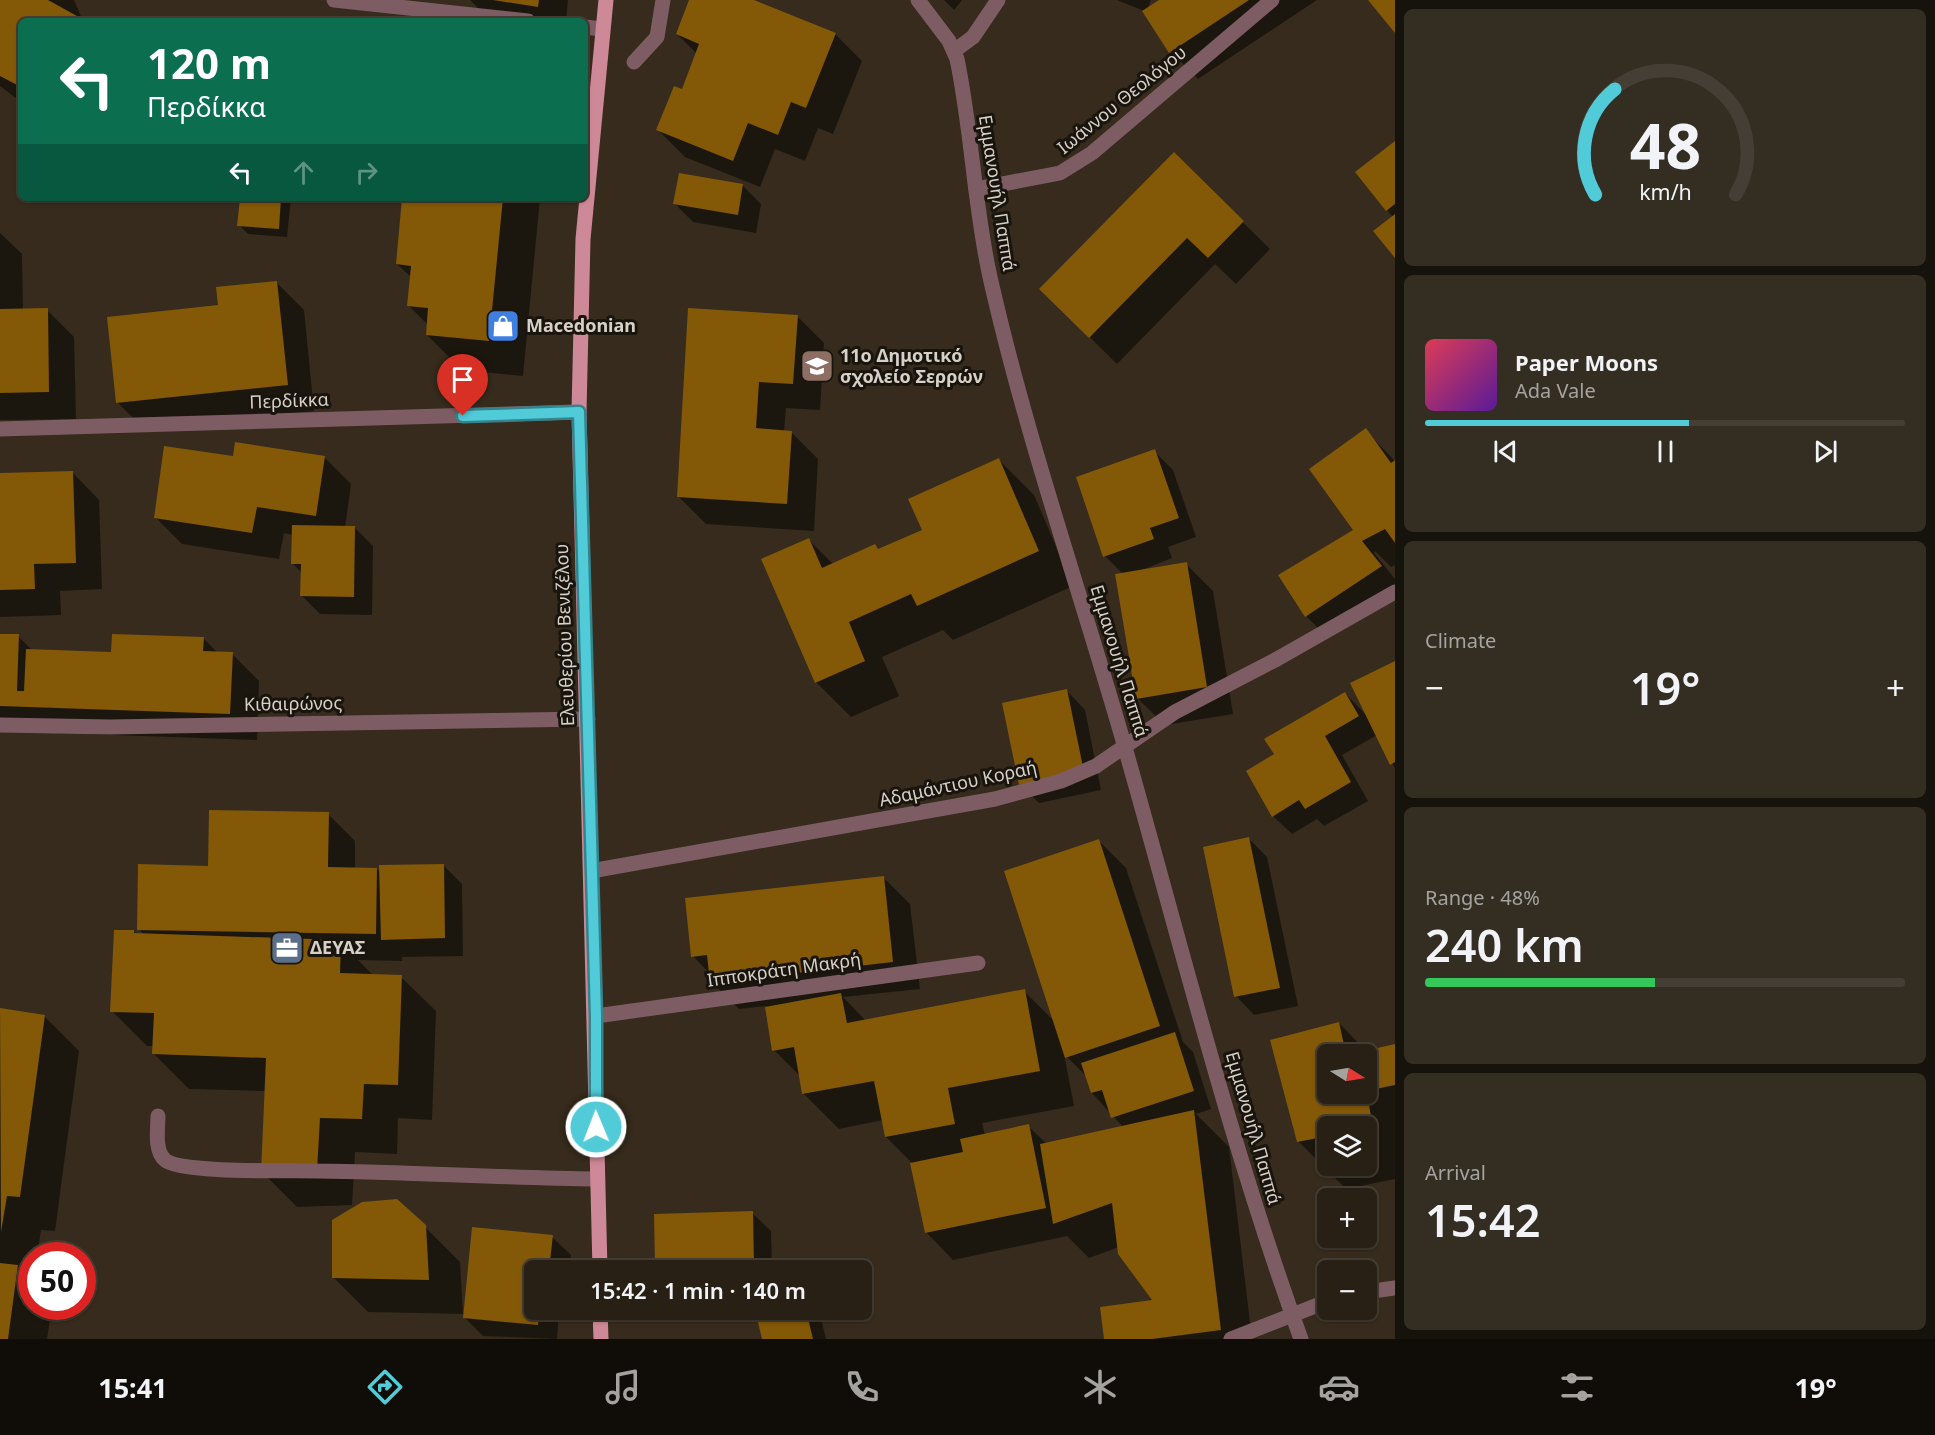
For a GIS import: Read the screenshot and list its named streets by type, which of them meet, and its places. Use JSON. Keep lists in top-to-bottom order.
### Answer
{
  "streets": {
    "main road": ["Ελευθερίου Βενιζέλου"],
    "street": [
      "Ιωάννου Θεολόγου",
      "Εμμανουήλ Παππά",
      "Περδίκκα",
      "Κιθαιρώνος",
      "Αδαμάντιου Κοραή",
      "Ιπποκράτη Μακρή"
    ]
  },
  "crossings": [
    ["Ιωάννου Θεολόγου", "Εμμανουήλ Παππά"],
    ["Εμμανουήλ Παππά", "Αδαμάντιου Κοραή"],
    ["Περδίκκα", "Ελευθερίου Βενιζέλου"],
    ["Ελευθερίου Βενιζέλου", "Κιθαιρώνος"],
    ["Ελευθερίου Βενιζέλου", "Αδαμάντιου Κοραή"],
    ["Ελευθερίου Βενιζέλου", "Ιπποκράτη Μακρή"]
  ],
  "places": {
    "shop": ["Macedonian"],
    "school or university": ["11ο Δημοτικό σχολείο Σερρών"],
    "office": ["ΔΕΥΑΣ"]
  },
  "north": "right",
  "page": {
    "turn": ["120 m", "Περδίκκα"],
    "song": ["Paper Moons", "Ada Vale"],
    "tile": [
      "Climate",
      ["Range · 48%", "240 km"],
      ["Arrival", "15:42"]
    ],
    "heat": ["−", "19°", "+"],
    "map_buttons": ["+", "−"],
    "limit": "50",
    "trip": "15:42 · 1 min · 140 m",
    "tabs": ["15:41", "19°"],
    "gauge": ["48", "km/h"]
  }
}
